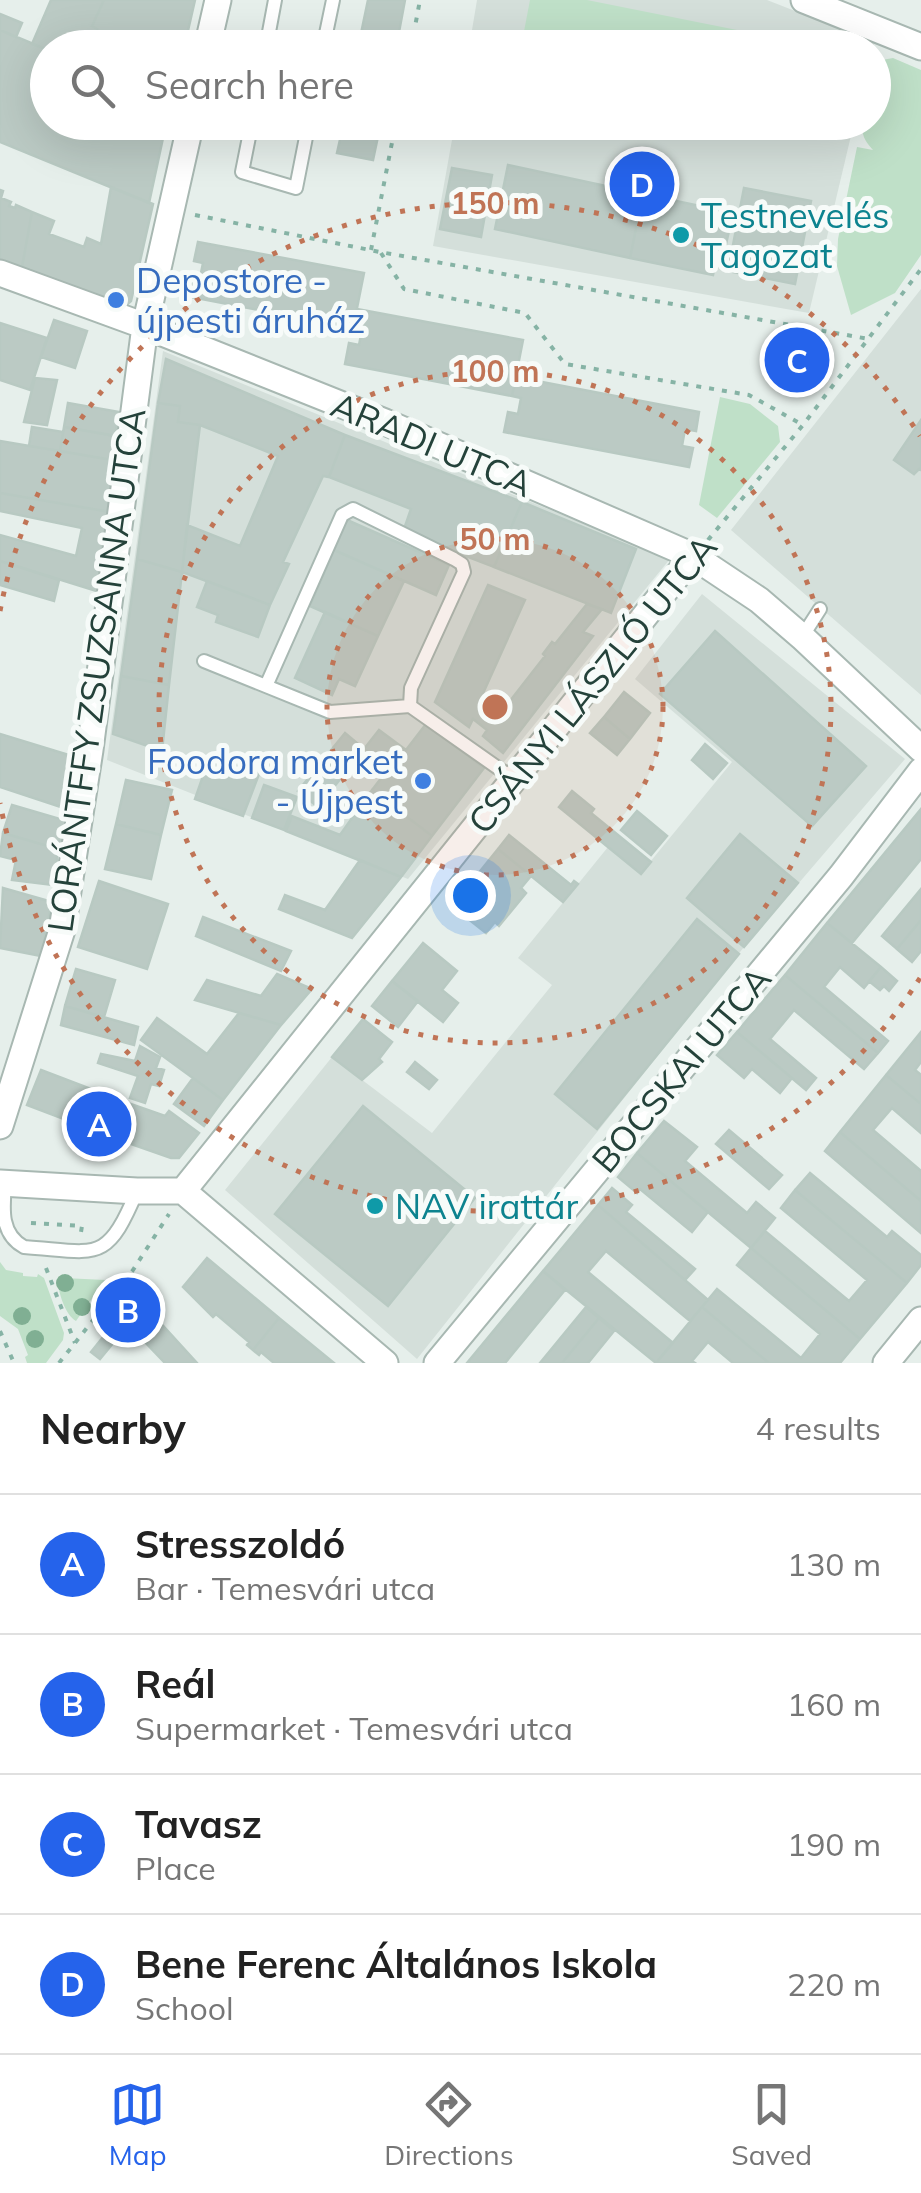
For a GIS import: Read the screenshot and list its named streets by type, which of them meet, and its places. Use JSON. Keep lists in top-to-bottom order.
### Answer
{
  "streets": {
    "street": [
      "ARADI UTCA",
      "LORÁNTFFY ZSUZSANNA UTCA",
      "CSÁNYI LÁSZLÓ UTCA",
      "BOCSKAI UTCA"
    ]
  },
  "crossings": [
    ["ARADI UTCA", "LORÁNTFFY ZSUZSANNA UTCA"],
    ["ARADI UTCA", "CSÁNYI LÁSZLÓ UTCA"]
  ],
  "places": [
    "Testnevelés Tagozat",
    "Depostore - újpesti áruház",
    "Foodora market - Újpest",
    "NAV irattár"
  ],
  "page": {
    "search": "Search here",
    "pins": [
      "D",
      "C",
      "A",
      "B"
    ],
    "heading": ["Nearby", "4 results"],
    "list": [
      {
        "mark": "A",
        "name": "Stresszoldó",
        "note": "Bar · Temesvári utca",
        "value": "130 m"
      },
      {
        "mark": "B",
        "name": "Reál",
        "note": "Supermarket · Temesvári utca",
        "value": "160 m"
      },
      {
        "mark": "C",
        "name": "Tavasz",
        "note": "Place",
        "value": "190 m"
      },
      {
        "mark": "D",
        "name": "Bene Ferenc Általános Iskola",
        "note": "School",
        "value": "220 m"
      }
    ],
    "nav": ["Map", "Directions", "Saved"]
  },
  "rings": ["150 m", "100 m", "50 m"]
}
